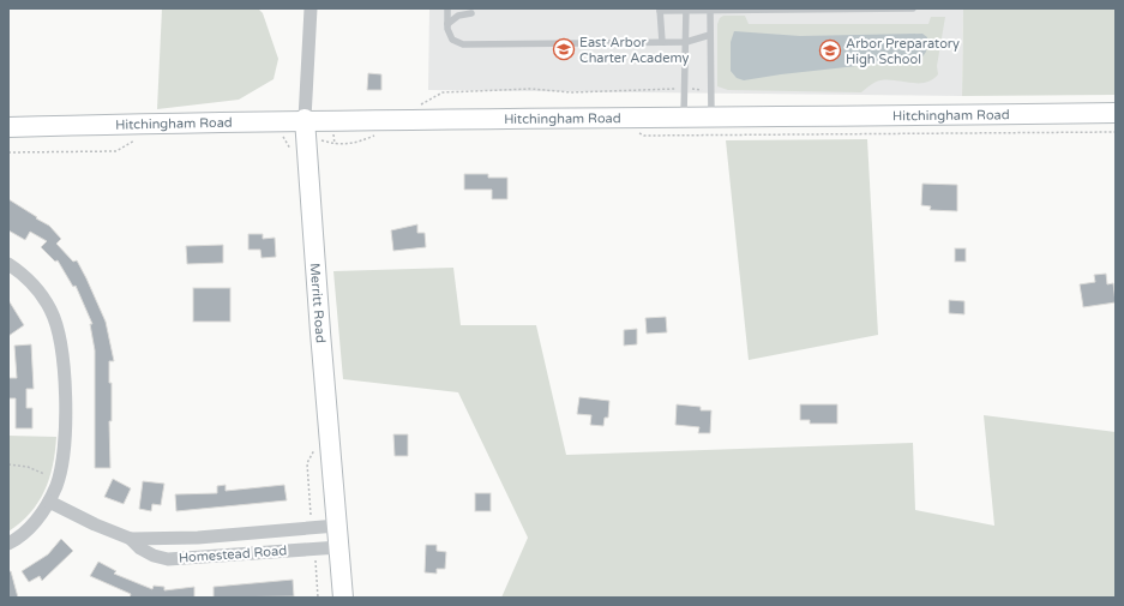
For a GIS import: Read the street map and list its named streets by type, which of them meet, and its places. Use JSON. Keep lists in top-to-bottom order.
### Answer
{
  "streets": {
    "street": ["Hitchingham Road", "Merritt Road", "Homestead Road"]
  },
  "crossings": [
    ["Hitchingham Road", "Merritt Road"],
    ["Merritt Road", "Homestead Road"]
  ],
  "places": {
    "school or university": ["East Arbor Charter Academy", "Arbor Preparatory High School"]
  }
}
